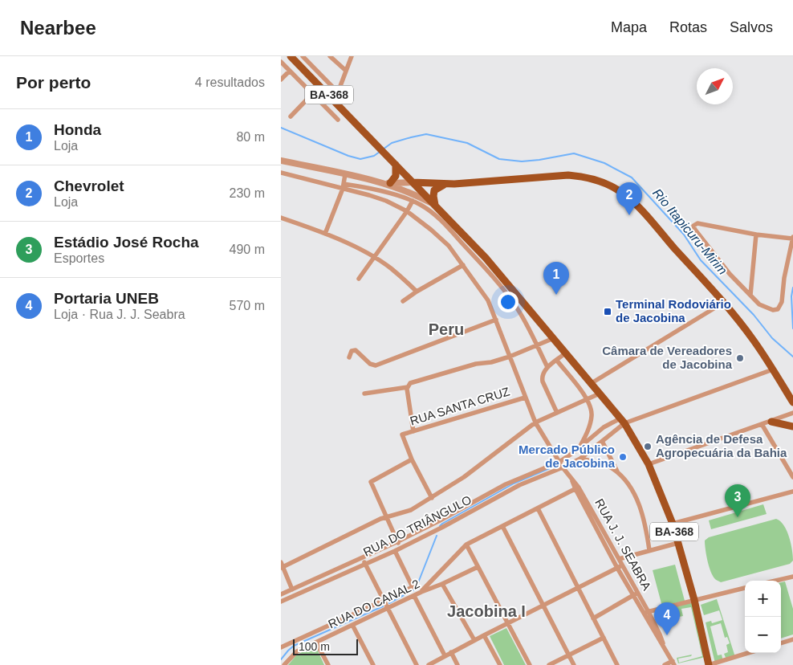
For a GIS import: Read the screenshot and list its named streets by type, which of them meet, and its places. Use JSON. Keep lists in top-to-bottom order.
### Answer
{
  "streets": {
    "main road": ["BA-368"],
    "street": [
      "RUA SANTA CRUZ",
      "RUA DO TRIÂNGULO",
      "RUA J. J. SEABRA",
      "RUA DO CANAL 2"
    ]
  },
  "crossings": [
    ["BA-368", "RUA DO TRIÂNGULO"],
    ["RUA SANTA CRUZ", "RUA J. J. SEABRA"],
    ["RUA DO TRIÂNGULO", "RUA J. J. SEABRA"],
    ["RUA DO TRIÂNGULO", "RUA DO CANAL 2"]
  ],
  "districts": ["Peru", "Jacobina I"],
  "water": ["Rio Itapicuru-Mirim"],
  "places": {
    "transit": ["Terminal Rodoviário de Jacobina"],
    "other": ["Câmara de Vereadores de Jacobina", "Agência de Defesa Agropecuária da Bahia", "Mercado Público de Jacobina"]
  },
  "scale_bar": "100 m",
  "north": "top right",
  "page": {
    "header": "Nearbee",
    "nav": ["Mapa", "Rotas", "Salvos"],
    "heading": ["Por perto", "4 resultados"],
    "list": [
      {
        "mark": "1",
        "name": "Honda",
        "note": "Loja",
        "value": "80 m"
      },
      {
        "mark": "2",
        "name": "Chevrolet",
        "note": "Loja",
        "value": "230 m"
      },
      {
        "mark": "3",
        "name": "Estádio José Rocha",
        "note": "Esportes",
        "value": "490 m"
      },
      {
        "mark": "4",
        "name": "Portaria UNEB",
        "note": "Loja · Rua J. J. Seabra",
        "value": "570 m"
      }
    ],
    "pins": [
      "2",
      "1",
      "3",
      "4"
    ],
    "map_buttons": ["+", "−"],
    "scale": "100 m"
  }
}
